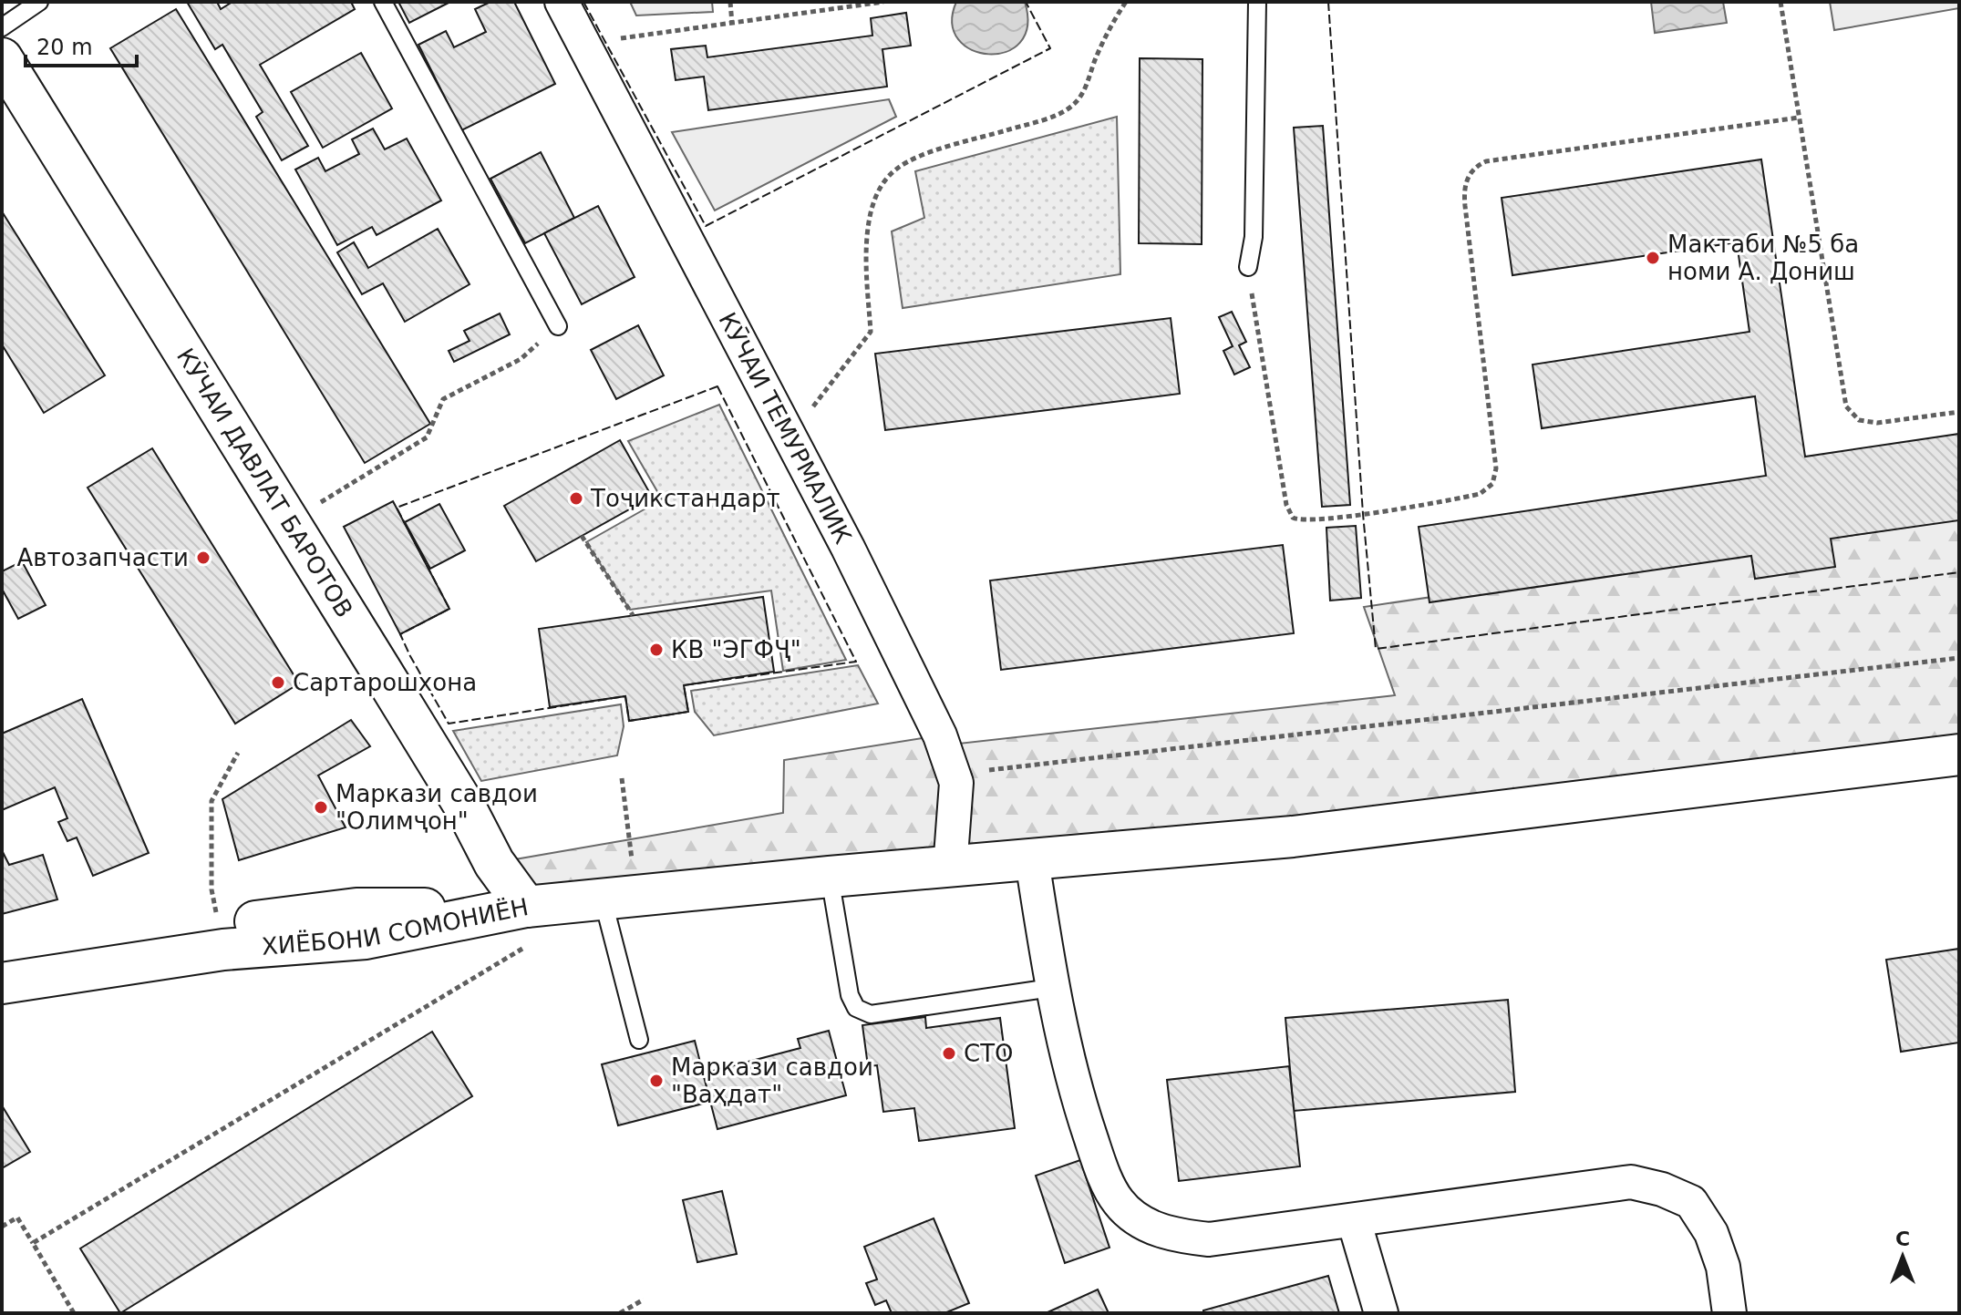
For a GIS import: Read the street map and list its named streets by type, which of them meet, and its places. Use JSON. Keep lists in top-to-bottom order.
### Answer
{
  "streets": {
    "main road": ["КӮЧАИ ДАВЛАТ БАРОТОВ", "ХИЁБОНИ СОМОНИЁН"],
    "street": ["КӮЧАИ ТЕМУРМАЛИК"]
  },
  "crossings": [
    ["КӮЧАИ ДАВЛАТ БАРОТОВ", "ХИЁБОНИ СОМОНИЁН"]
  ],
  "places": [
    "Мактаби №5 ба номи А. Дониш",
    "Тоҷикстандарт",
    "Автозапчасти",
    "КВ \"ЭГФҶ\"",
    "Сартарошхона",
    "Маркази савдои \"Олимҷон\"",
    "СТО",
    "Маркази савдои \"Ваҳдат\""
  ],
  "scale_bar": "20 m",
  "north": "top"
}
